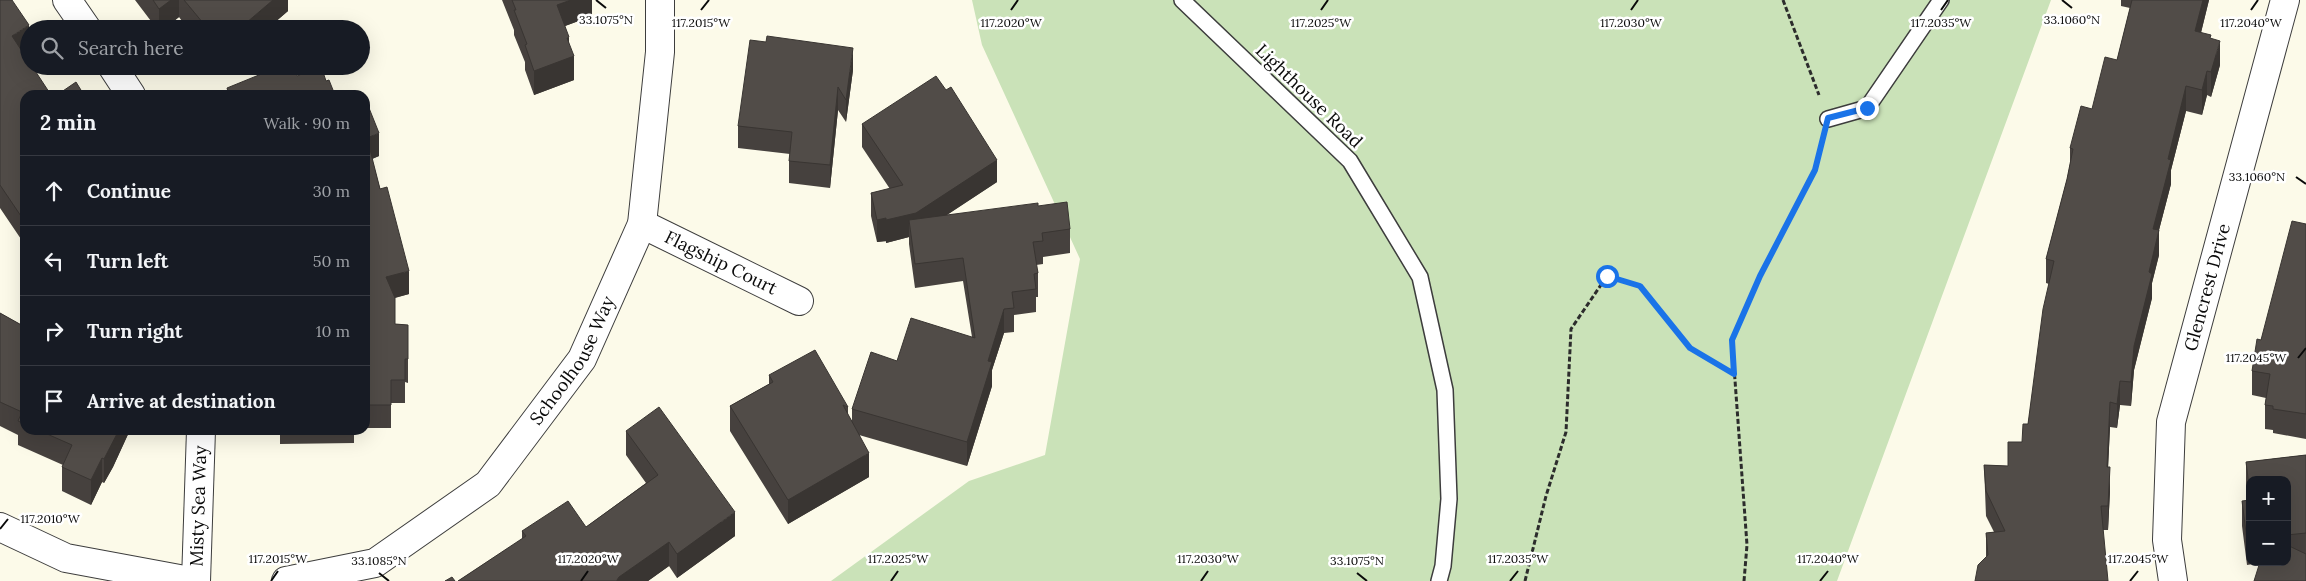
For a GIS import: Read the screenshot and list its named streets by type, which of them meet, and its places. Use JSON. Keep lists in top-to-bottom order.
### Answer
{
  "streets": {
    "street": [
      "Flagship Court",
      "Glencrest Drive",
      "Schoolhouse Way",
      "Misty Sea Way"
    ],
    "lane": ["Lighthouse Road"]
  },
  "crossings": [
    ["Flagship Court", "Schoolhouse Way"]
  ],
  "page": {
    "search": "Search here",
    "heading": ["2 min", "Walk · 90 m"],
    "list": [
      ["Continue", "30 m"],
      ["Turn left", "50 m"],
      ["Turn right", "10 m"],
      "Arrive at destination"
    ],
    "map_buttons": ["+", "−"]
  },
  "coordinates": [
    "33.1060°N",
    "33.1075°N",
    "117.2015°W",
    "117.2020°W",
    "117.2025°W",
    "117.2030°W",
    "117.2035°W",
    "117.2040°W",
    "117.2045°W",
    "117.2010°W",
    "33.1085°N"
  ]
}
